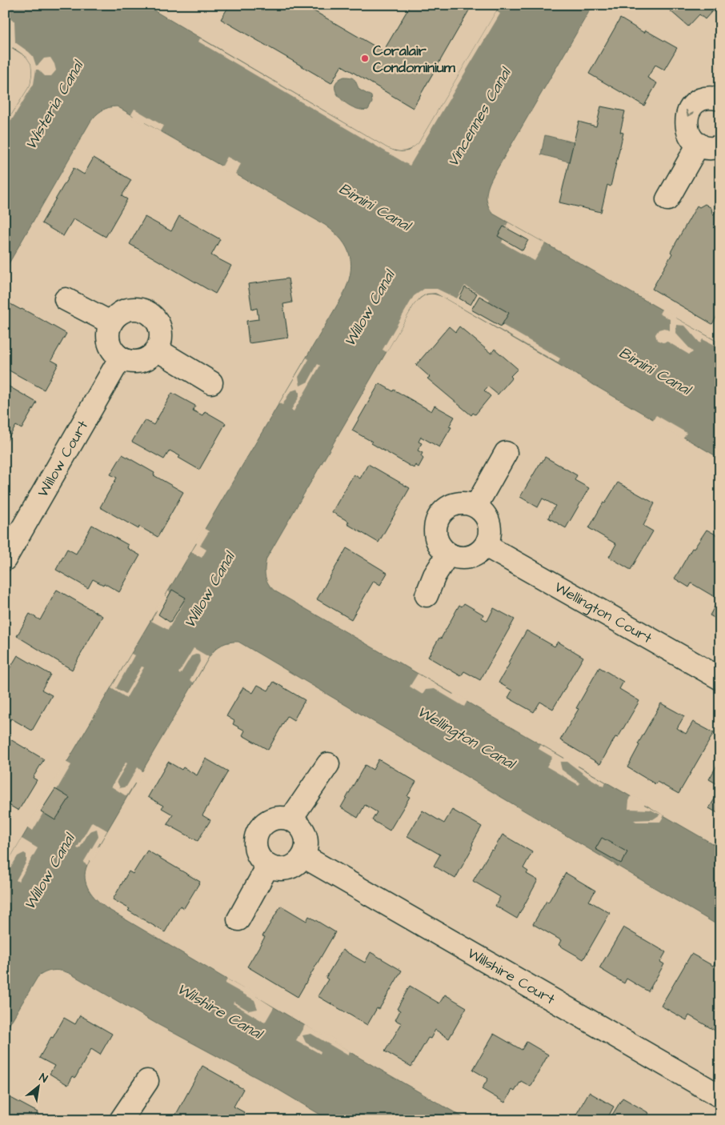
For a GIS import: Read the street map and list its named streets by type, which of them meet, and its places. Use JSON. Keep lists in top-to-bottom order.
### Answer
{
  "streets": {
    "street": ["Willow Court", "Wellington Court", "Willshire Court"]
  },
  "water": [
    "Wisteria Canal",
    "Vincennes Canal",
    "Bimini Canal",
    "Willow Canal",
    "Wellington Canal",
    "Wilshire Canal"
  ],
  "places": ["Coralair Condominium"],
  "north": "top right"
}
